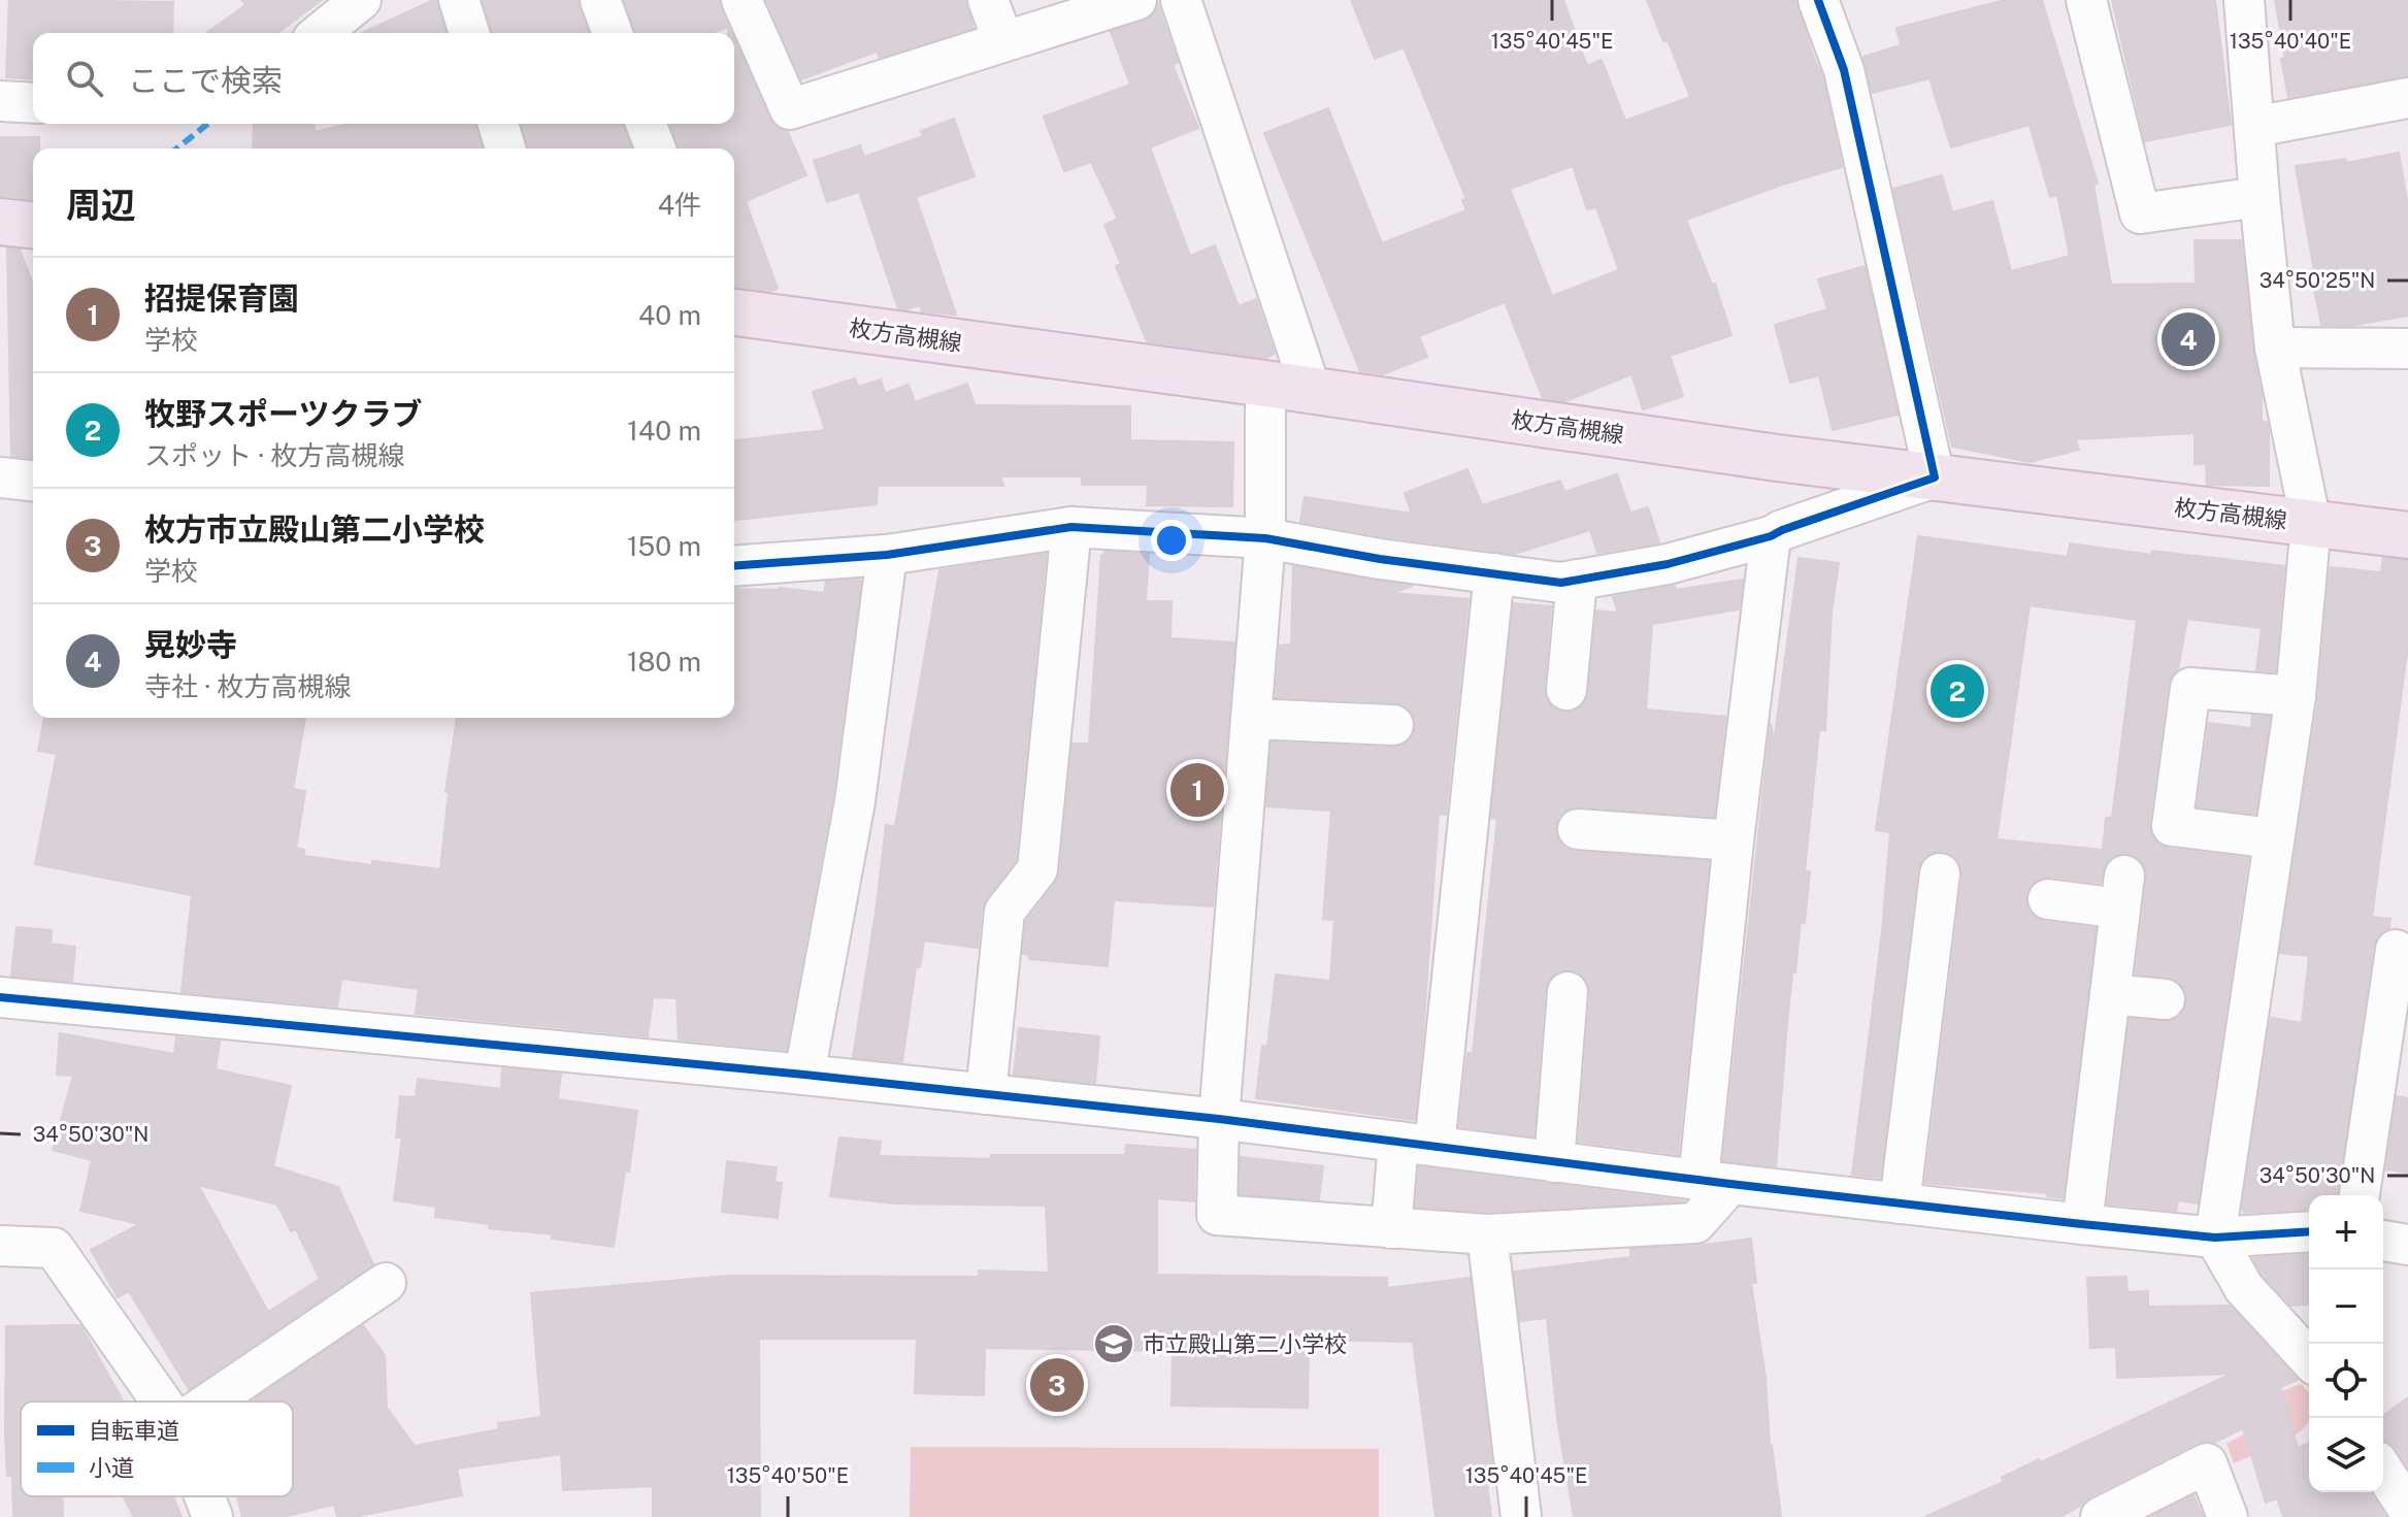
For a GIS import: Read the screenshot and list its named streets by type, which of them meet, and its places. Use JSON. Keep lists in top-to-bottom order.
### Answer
{
  "streets": {
    "main road": ["枚方高槻線"]
  },
  "places": {
    "school or university": ["市立殿山第二小学校"]
  },
  "legend": ["自転車道", "小道"],
  "page": {
    "search": "ここで検索",
    "heading": ["周辺", "4件"],
    "list": [
      {
        "mark": "1",
        "name": "招提保育園",
        "note": "学校",
        "value": "40 m"
      },
      {
        "mark": "2",
        "name": "牧野スポーツクラブ",
        "note": "スポット · 枚方高槻線",
        "value": "140 m"
      },
      {
        "mark": "3",
        "name": "枚方市立殿山第二小学校",
        "note": "学校",
        "value": "150 m"
      },
      {
        "mark": "4",
        "name": "晃妙寺",
        "note": "寺社 · 枚方高槻線",
        "value": "180 m"
      }
    ],
    "pins": [
      "4",
      "2",
      "1",
      "3"
    ],
    "map_buttons": ["+", "−"]
  },
  "coordinates": [
    "135°40'45\"E",
    "135°40'40\"E",
    "34°50'25\"N",
    "34°50'30\"N",
    "135°40'50\"E"
  ]
}
